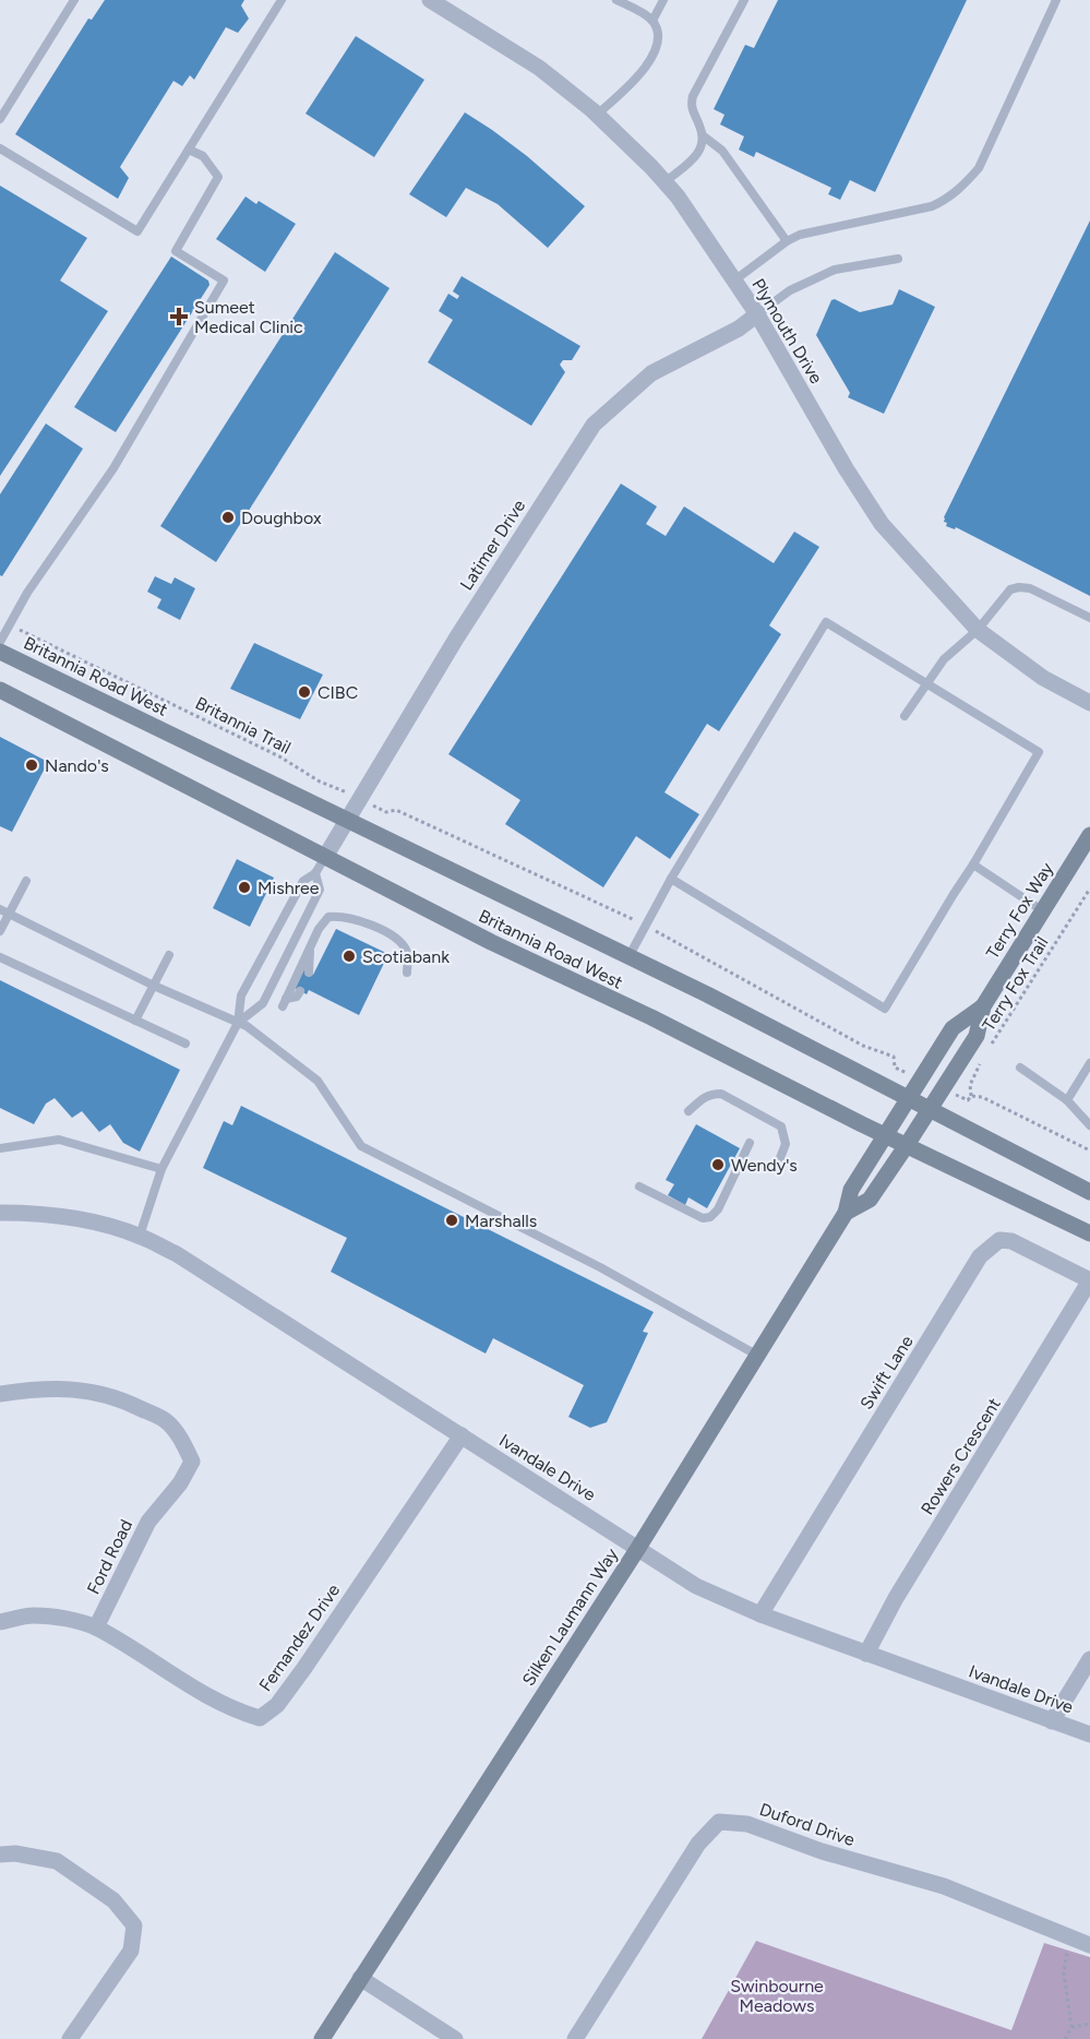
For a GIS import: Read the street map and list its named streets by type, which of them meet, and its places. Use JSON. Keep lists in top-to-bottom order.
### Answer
{
  "streets": {
    "main road": ["Britannia Road West", "Terry Fox Way", "Silken Laumann Way"],
    "street": [
      "Plymouth Drive",
      "Latimer Drive",
      "Swift Lane",
      "Rowers Crescent",
      "Ivandale Drive",
      "Ford Road",
      "Fernandez Drive",
      "Duford Drive"
    ],
    "path": ["Britannia Trail", "Terry Fox Trail"]
  },
  "crossings": [
    ["Plymouth Drive", "Latimer Drive"],
    ["Latimer Drive", "Britannia Road West"],
    ["Britannia Road West", "Terry Fox Way"],
    ["Britannia Road West", "Silken Laumann Way"],
    ["Terry Fox Way", "Silken Laumann Way"],
    ["Swift Lane", "Rowers Crescent"],
    ["Swift Lane", "Ivandale Drive"],
    ["Rowers Crescent", "Ivandale Drive"],
    ["Ivandale Drive", "Silken Laumann Way"],
    ["Ivandale Drive", "Fernandez Drive"],
    ["Ford Road", "Fernandez Drive"]
  ],
  "parks": ["Swinbourne Meadows"],
  "places": {
    "health": ["Sumeet Medical Clinic"],
    "other": [
      "Doughbox",
      "CIBC",
      "Nando's",
      "Mishree",
      "Scotiabank",
      "Wendy's",
      "Marshalls"
    ]
  }
}
